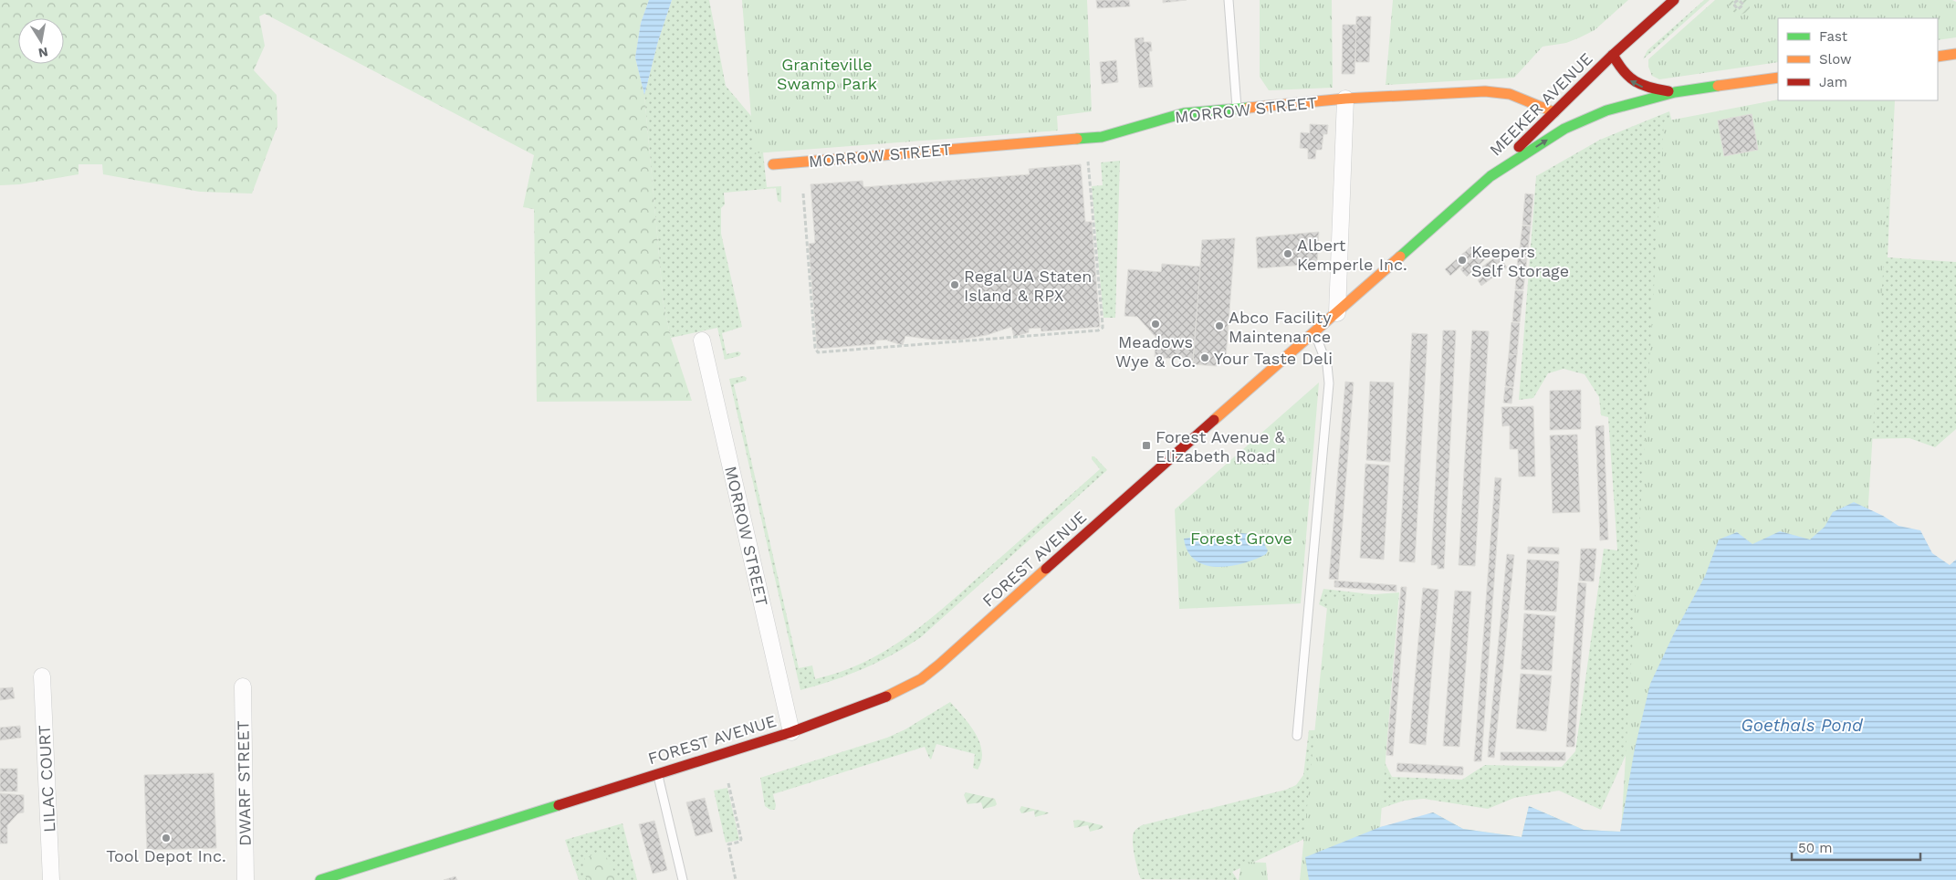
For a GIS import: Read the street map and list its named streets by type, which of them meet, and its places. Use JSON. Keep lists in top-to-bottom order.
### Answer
{
  "streets": {
    "main road": ["MEEKER AVENUE", "MORROW STREET", "FOREST AVENUE"],
    "street": ["LILAC COURT", "DWARF STREET"]
  },
  "crossings": [
    ["MEEKER AVENUE", "MORROW STREET"],
    ["MEEKER AVENUE", "FOREST AVENUE"],
    ["MORROW STREET", "FOREST AVENUE"]
  ],
  "water": ["Goethals Pond"],
  "parks": ["Graniteville Swamp Park", "Forest Grove"],
  "places": {
    "other": [
      "Albert Kemperle Inc.",
      "Keepers Self Storage",
      "Regal UA Staten Island & RPX",
      "Meadows Wye & Co.",
      "Abco Facility Maintenance",
      "Your Taste Deli",
      "Tool Depot Inc."
    ],
    "transit": ["Forest Avenue & Elizabeth Road"]
  },
  "legend": ["Fast", "Slow", "Jam"],
  "scale_bar": "50 m",
  "north": "bottom"
}
